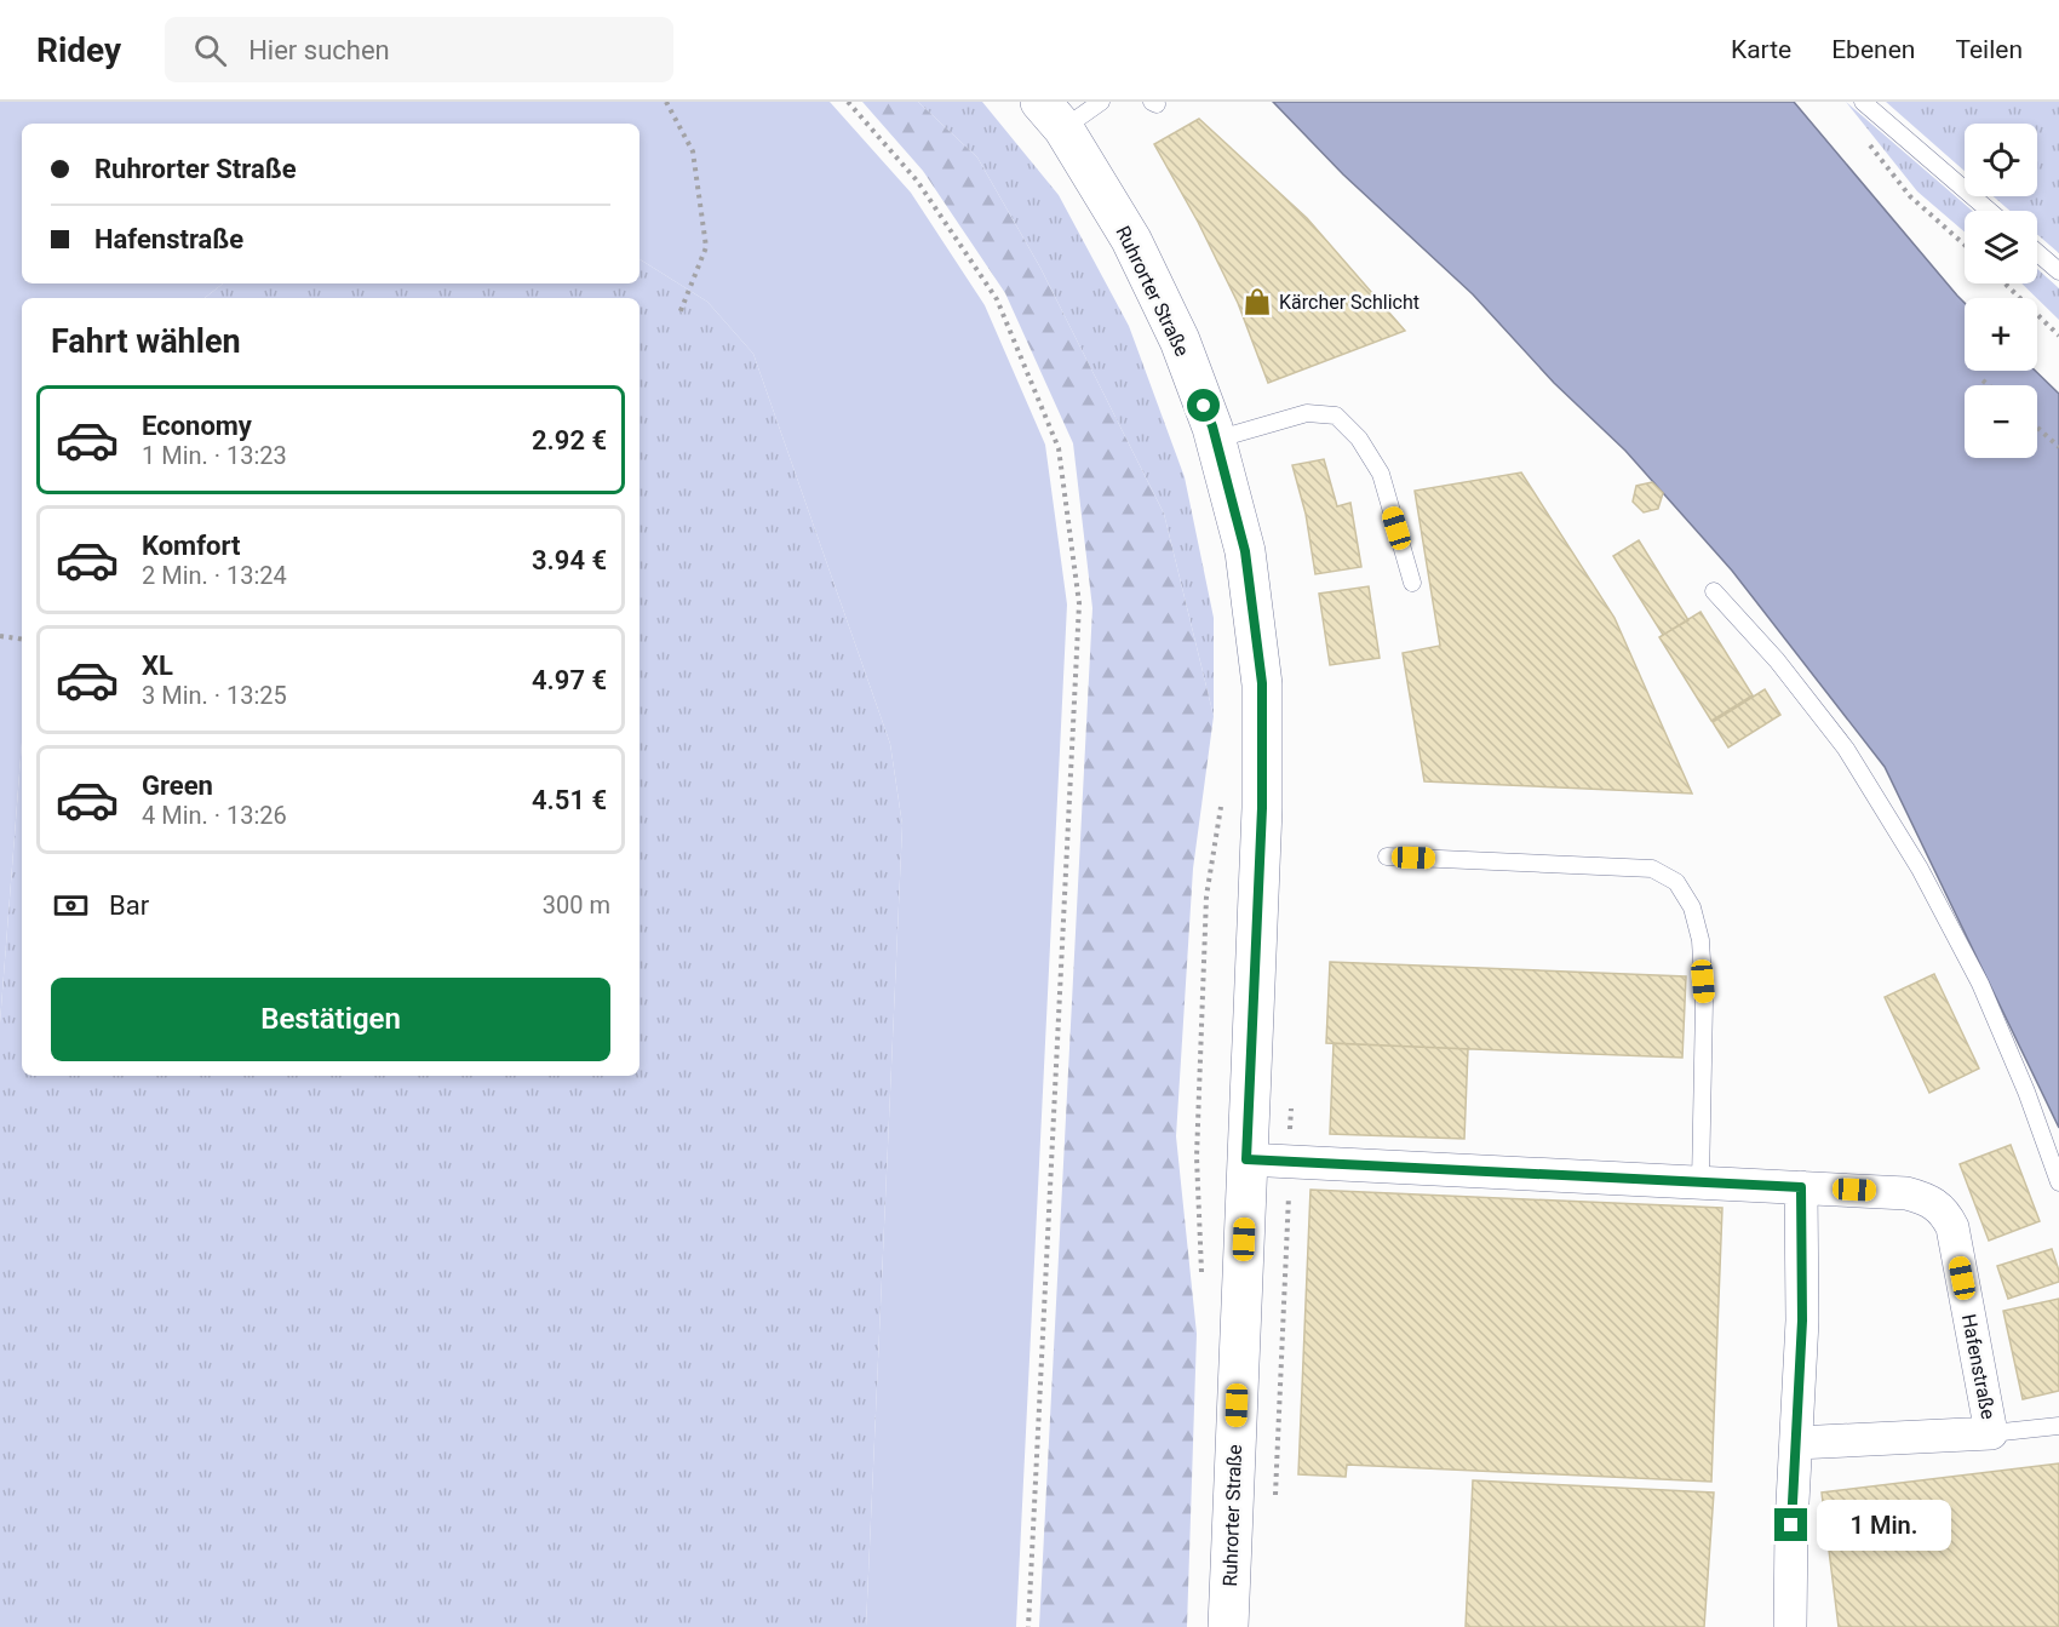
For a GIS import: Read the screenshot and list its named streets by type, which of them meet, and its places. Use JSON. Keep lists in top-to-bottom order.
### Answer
{
  "streets": {
    "main road": ["Ruhrorter Straße"],
    "street": ["Hafenstraße"]
  },
  "crossings": [
    ["Ruhrorter Straße", "Hafenstraße"]
  ],
  "places": {
    "shop": ["Kärcher Schlicht"]
  },
  "page": {
    "header": "Ridey",
    "search": "Hier suchen",
    "nav": ["Karte", "Ebenen", "Teilen"],
    "map_buttons": ["+", "−"],
    "banner": ["Ruhrorter Straße", "Hafenstraße"],
    "heading": "Fahrt wählen",
    "list": [
      {
        "name": "Economy",
        "note": "1 Min. · 13:23",
        "value": "2.92 €"
      },
      {
        "name": "Komfort",
        "note": "2 Min. · 13:24",
        "value": "3.94 €"
      },
      {
        "name": "XL",
        "note": "3 Min. · 13:25",
        "value": "4.97 €"
      },
      {
        "name": "Green",
        "note": "4 Min. · 13:26",
        "value": "4.51 €"
      }
    ],
    "pay": ["Bar", "300 m"],
    "buttons": "Bestätigen",
    "bubble": "1 Min."
  }
}
